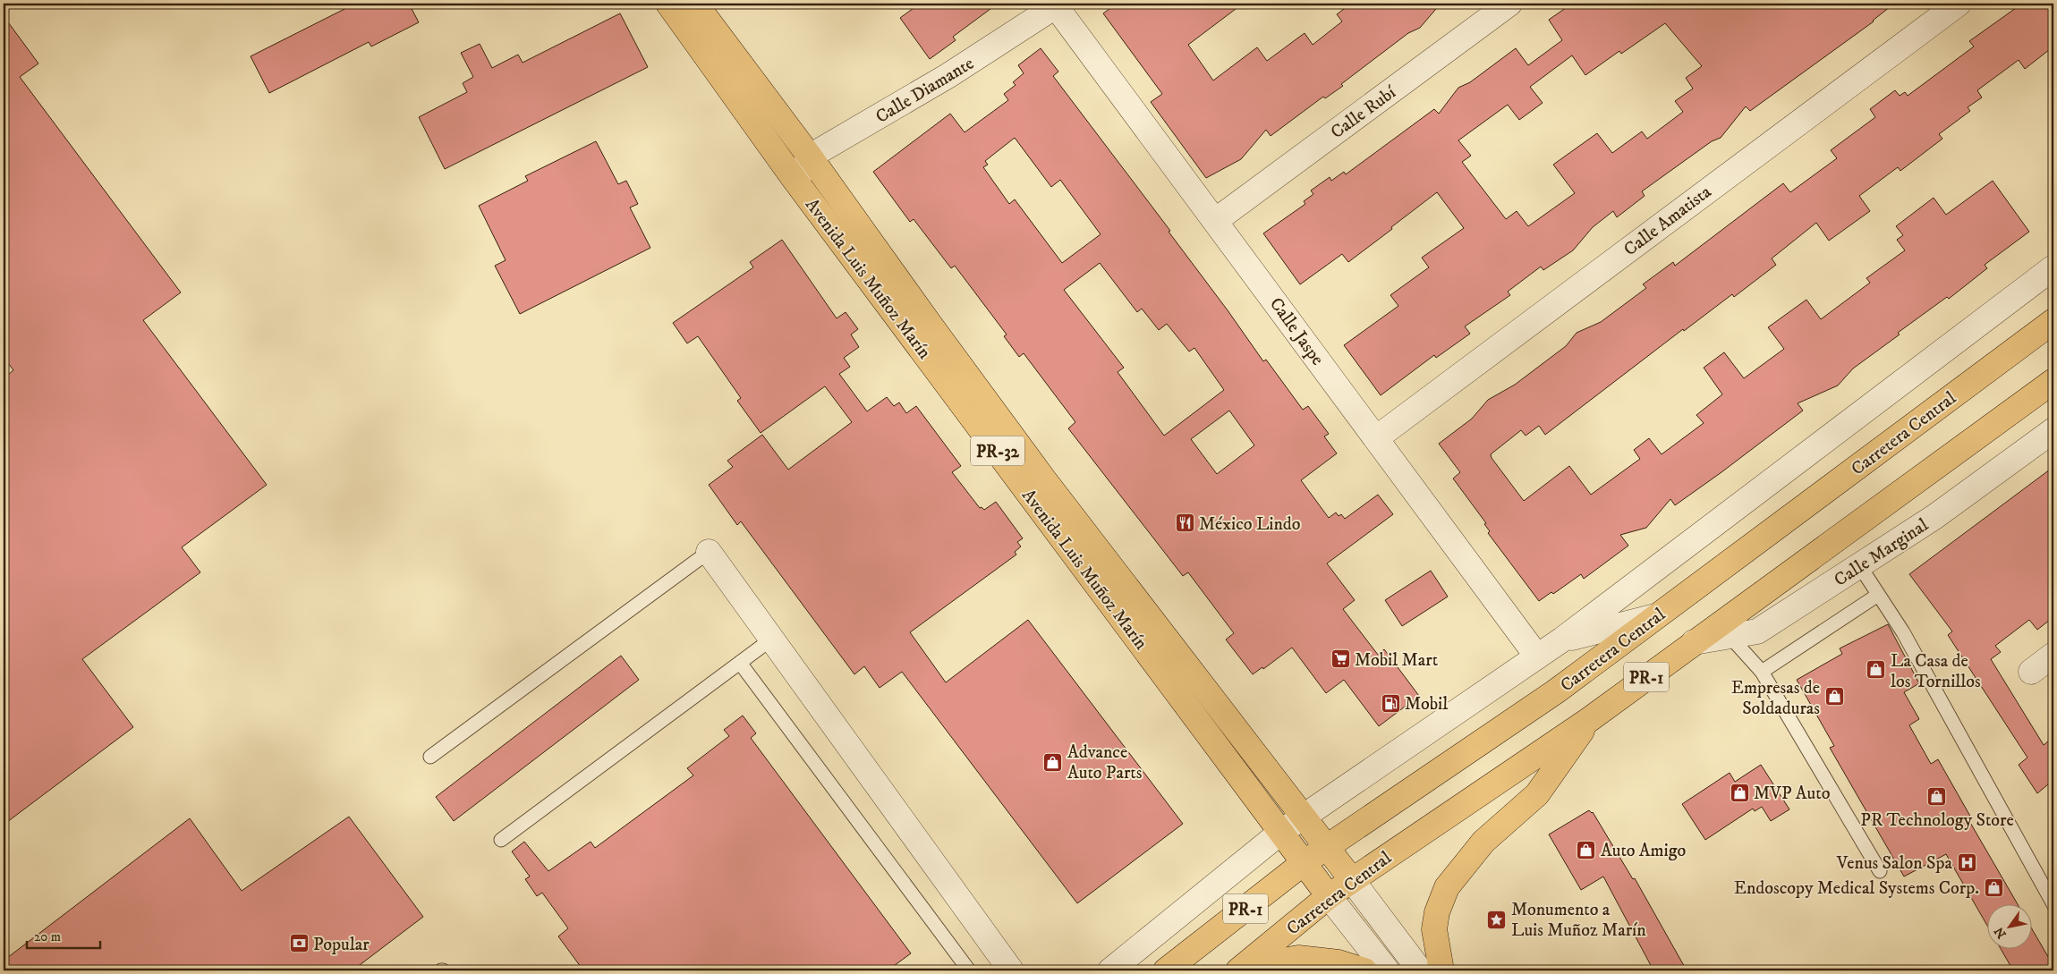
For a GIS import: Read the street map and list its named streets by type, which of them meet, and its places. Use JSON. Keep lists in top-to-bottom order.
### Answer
{
  "streets": {
    "main road": [
      "Avenida Luis Muñoz Marín",
      "Carretera Central",
      "PR-32",
      "PR-1"
    ],
    "street": [
      "Calle Diamante",
      "Calle Rubí",
      "Calle Amatista",
      "Calle Jaspe",
      "Calle Marginal"
    ]
  },
  "crossings": [
    ["Calle Diamante", "Avenida Luis Muñoz Marín"],
    ["Calle Diamante", "Calle Jaspe"],
    ["Calle Rubí", "Calle Jaspe"],
    ["Calle Amatista", "Calle Jaspe"],
    ["Avenida Luis Muñoz Marín", "Carretera Central"],
    ["Carretera Central", "Calle Marginal"]
  ],
  "places": {
    "restaurant": ["México Lindo"],
    "supermarket": ["Mobil Mart"],
    "shop": [
      "La Casa de los Tornillos",
      "Empresas de Soldaduras",
      "Advance Auto Parts",
      "MVP Auto",
      "PR Technology Store",
      "Auto Amigo",
      "Endoscopy Medical Systems Corp."
    ],
    "fuel station": ["Mobil"],
    "hospital": ["Venus Salon Spa"],
    "place": ["Monumento a Luis Muñoz Marín"],
    "bank": ["Popular"]
  },
  "scale_bar": "20 m",
  "north": "bottom left"
}
